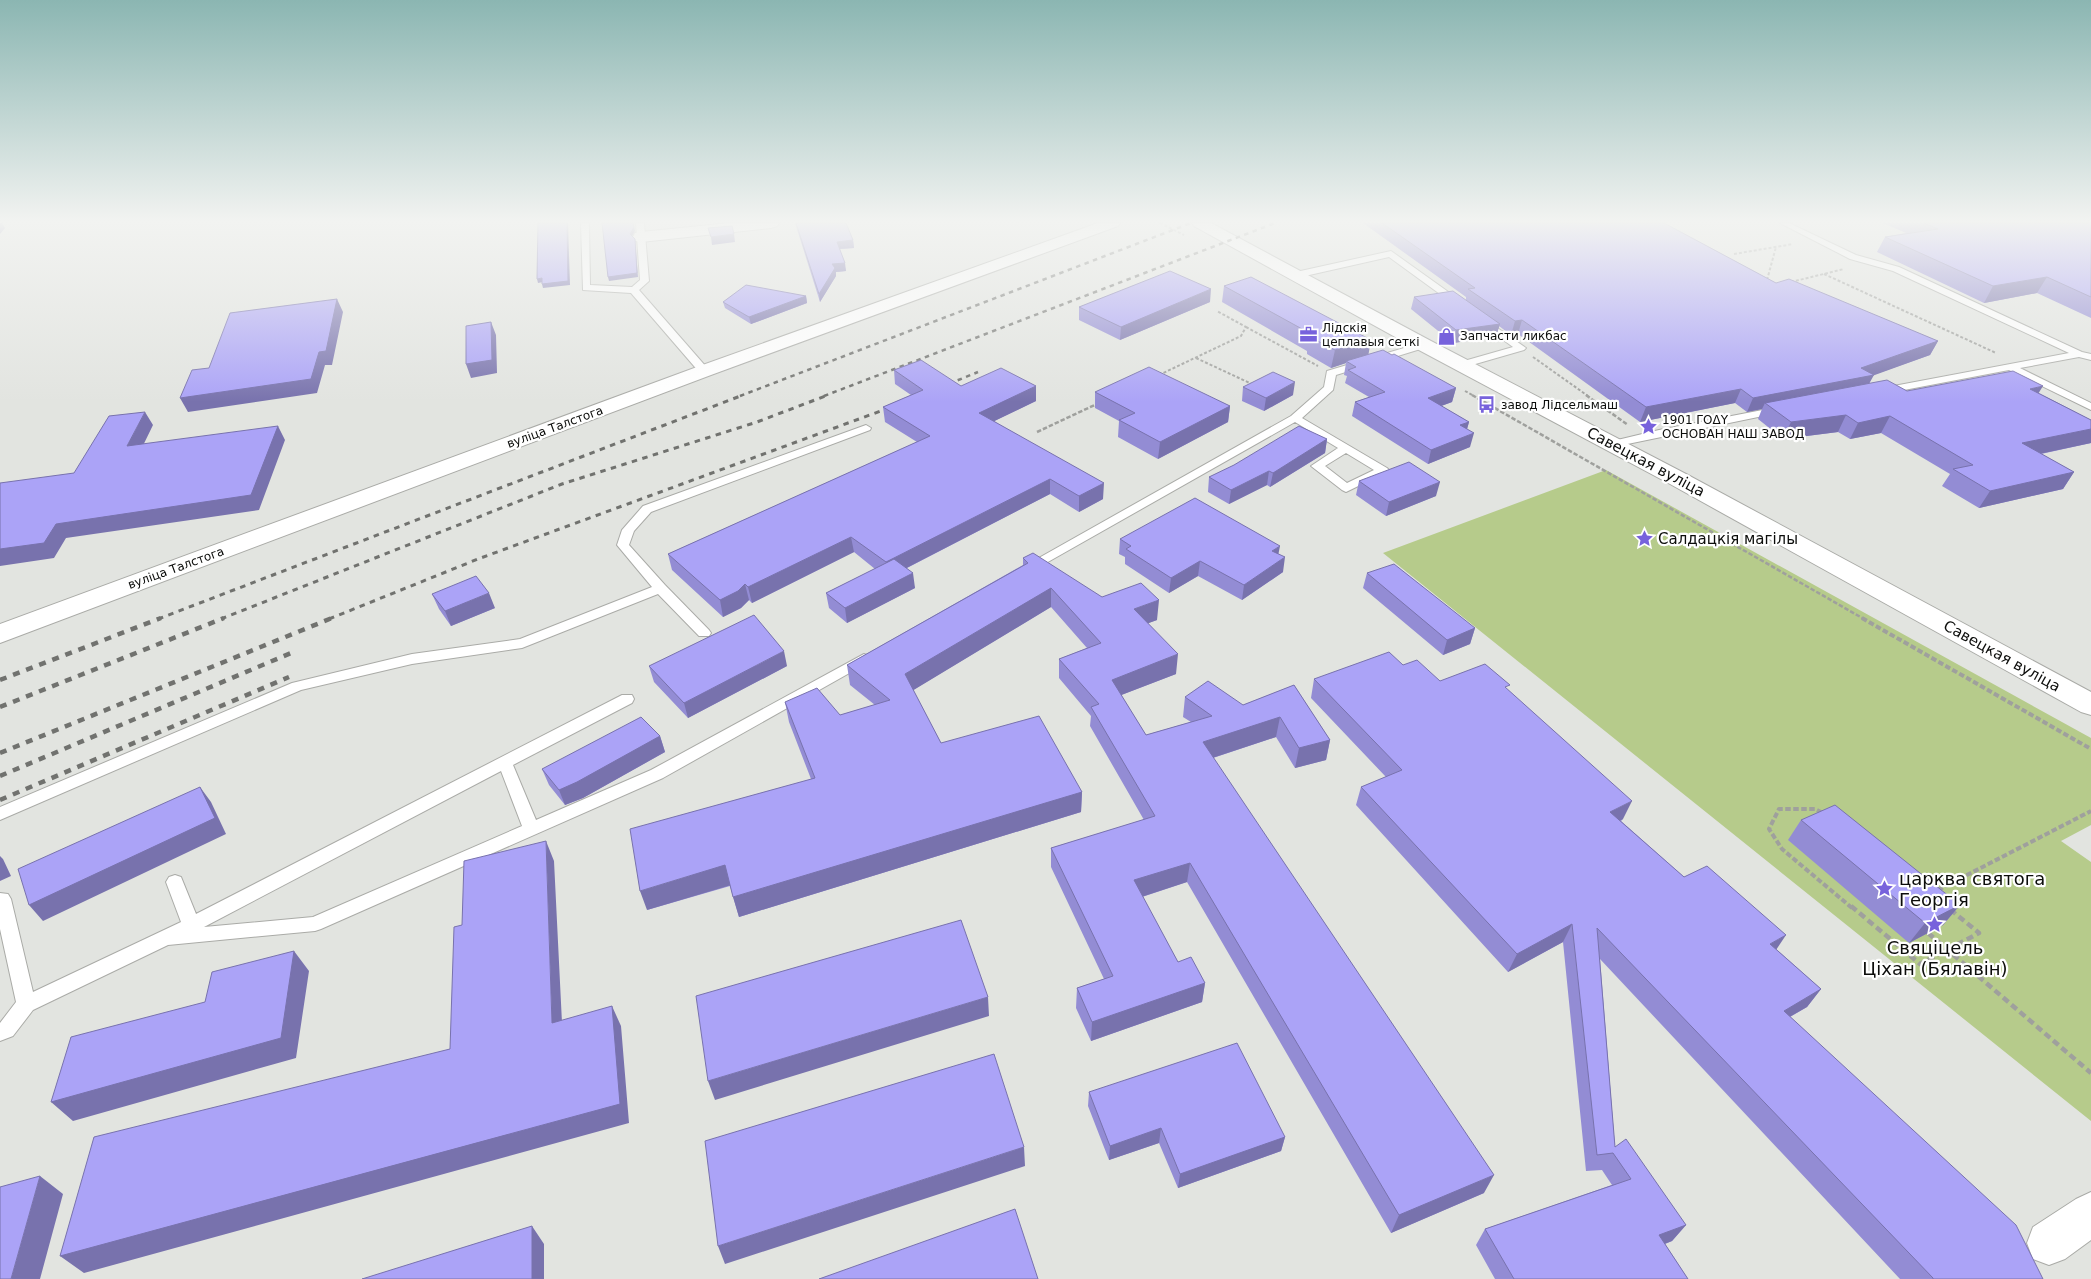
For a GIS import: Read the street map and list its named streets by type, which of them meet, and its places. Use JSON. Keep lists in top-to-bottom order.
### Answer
{
  "streets": {
    "main road": ["вуліца Талстога", "Савецкая вуліца"]
  },
  "places": {
    "office": ["Лідскія цеплавыя сеткі"],
    "shop": ["Запчасти ликбас"],
    "bus stop": ["завод Лідсельмаш"],
    "place": [
      "1901 ΓΟΔΥ ОСНОВАН НАШ ЗАВОД",
      "Салдацкія магілы",
      "царква святога Георгія",
      "Свяціцель Ціхан (Бялавін)"
    ]
  }
}
